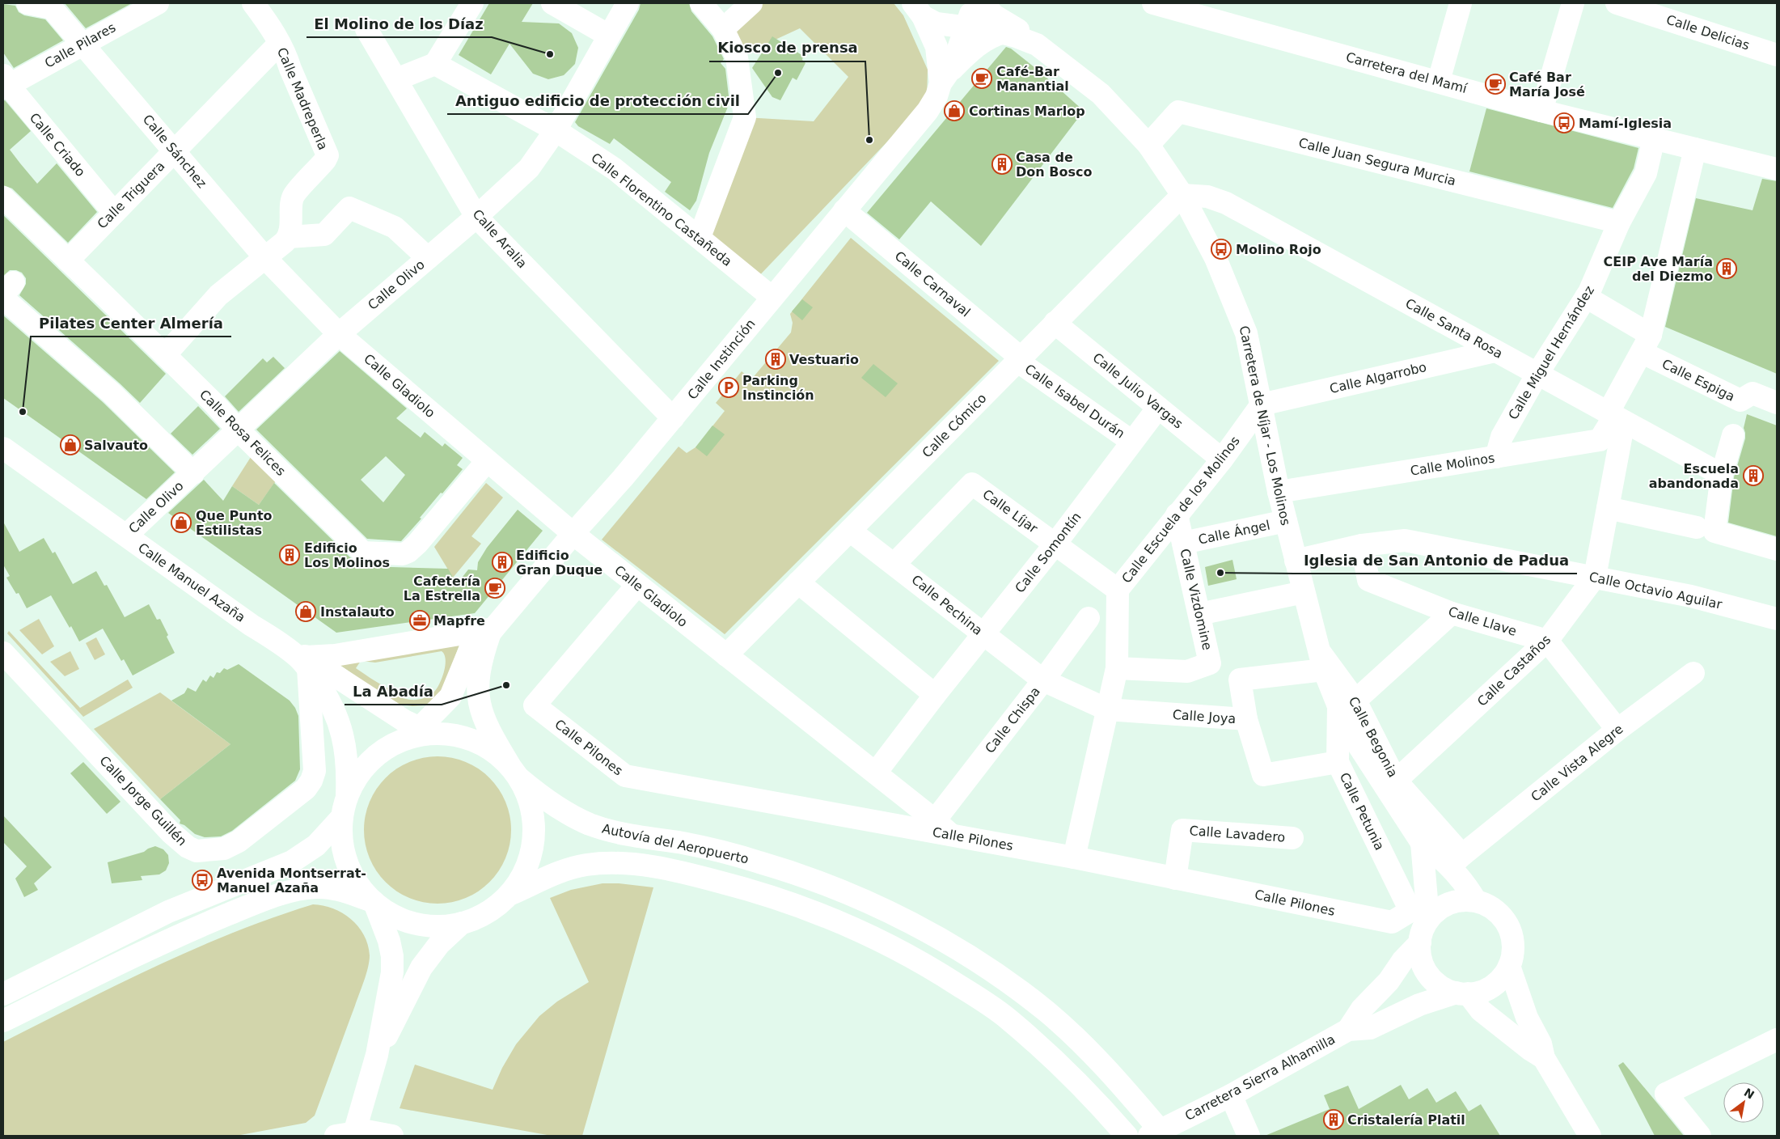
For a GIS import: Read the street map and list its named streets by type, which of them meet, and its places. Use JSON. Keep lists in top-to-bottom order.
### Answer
{
  "streets": {
    "main road": [
      "Calle Delicias",
      "Calle Pilares",
      "Carretera del Mamí",
      "Calle Madreperla",
      "Calle Criado",
      "Calle Sánchez",
      "Calle Juan Segura Murcia",
      "Calle Triguera",
      "Calle Florentino Castañeda",
      "Calle Aralia",
      "Calle Carnaval",
      "Calle Olivo",
      "Calle Santa Rosa",
      "Calle Miguel Hernández",
      "Calle Instinción",
      "Calle Algarrobo",
      "Calle Espiga",
      "Calle Gladiolo",
      "Calle Julio Vargas",
      "Calle Isabel Durán",
      "Calle Cómico",
      "Carretera de Níjar - Los Molinos",
      "Calle Rosa Felices",
      "Calle Molinos",
      "Calle Escuela de los Molinos",
      "Calle Líjar",
      "Calle Ángel",
      "Calle Somontín",
      "Calle Manuel Azaña",
      "Calle Octavio Aguilar",
      "Calle Vizdomine",
      "Calle Pechina",
      "Calle Llave",
      "Calle Castaños",
      "Calle Joya",
      "Calle Chispa",
      "Calle Begonia",
      "Calle Pilones",
      "Calle Vista Alegre",
      "Calle Jorge Guillén",
      "Calle Petunia",
      "Calle Lavadero",
      "Autovía del Aeropuerto",
      "Carretera Sierra Alhamilla"
    ]
  },
  "crossings": [
    ["Calle Pilares", "Calle Criado"],
    ["Calle Pilares", "Calle Sánchez"],
    ["Carretera del Mamí", "Calle Miguel Hernández"],
    ["Carretera del Mamí", "Calle Molinos"],
    ["Calle Madreperla", "Calle Triguera"],
    ["Calle Criado", "Calle Triguera"],
    ["Calle Sánchez", "Calle Triguera"],
    ["Calle Sánchez", "Calle Olivo"],
    ["Calle Sánchez", "Calle Gladiolo"],
    ["Calle Juan Segura Murcia", "Calle Miguel Hernández"],
    ["Calle Juan Segura Murcia", "Carretera de Níjar - Los Molinos"],
    ["Calle Triguera", "Calle Rosa Felices"],
    ["Calle Florentino Castañeda", "Calle Olivo"],
    ["Calle Florentino Castañeda", "Calle Instinción"],
    ["Calle Aralia", "Calle Olivo"],
    ["Calle Aralia", "Calle Instinción"],
    ["Calle Carnaval", "Calle Instinción"],
    ["Calle Carnaval", "Calle Isabel Durán"],
    ["Calle Carnaval", "Calle Cómico"],
    ["Calle Olivo", "Calle Gladiolo"],
    ["Calle Olivo", "Calle Rosa Felices"],
    ["Calle Olivo", "Calle Manuel Azaña"],
    ["Calle Santa Rosa", "Calle Miguel Hernández"],
    ["Calle Santa Rosa", "Calle Algarrobo"],
    ["Calle Santa Rosa", "Calle Cómico"],
    ["Calle Santa Rosa", "Carretera de Níjar - Los Molinos"],
    ["Calle Santa Rosa", "Calle Molinos"],
    ["Calle Santa Rosa", "Calle Castaños"],
    ["Calle Miguel Hernández", "Calle Molinos"],
    ["Calle Instinción", "Calle Gladiolo"],
    ["Calle Instinción", "Carretera de Níjar - Los Molinos"],
    ["Calle Instinción", "Calle Manuel Azaña"],
    ["Calle Instinción", "Autovía del Aeropuerto"],
    ["Calle Algarrobo", "Carretera de Níjar - Los Molinos"],
    ["Calle Algarrobo", "Calle Escuela de los Molinos"],
    ["Calle Espiga", "Calle Molinos"],
    ["Calle Gladiolo", "Calle Cómico"],
    ["Calle Gladiolo", "Calle Rosa Felices"],
    ["Calle Gladiolo", "Calle Somontín"],
    ["Calle Gladiolo", "Calle Chispa"],
    ["Calle Gladiolo", "Calle Pilones"],
    ["Calle Julio Vargas", "Calle Cómico"],
    ["Calle Julio Vargas", "Calle Escuela de los Molinos"],
    ["Calle Julio Vargas", "Calle Somontín"],
    ["Calle Isabel Durán", "Calle Cómico"],
    ["Calle Isabel Durán", "Calle Somontín"],
    ["Calle Cómico", "Carretera de Níjar - Los Molinos"],
    ["Calle Cómico", "Calle Pechina"],
    ["Carretera de Níjar - Los Molinos", "Calle Molinos"],
    ["Carretera de Níjar - Los Molinos", "Calle Escuela de los Molinos"],
    ["Carretera de Níjar - Los Molinos", "Calle Ángel"],
    ["Carretera de Níjar - Los Molinos", "Calle Octavio Aguilar"],
    ["Carretera de Níjar - Los Molinos", "Calle Castaños"],
    ["Carretera de Níjar - Los Molinos", "Calle Joya"],
    ["Carretera de Níjar - Los Molinos", "Calle Begonia"],
    ["Carretera de Níjar - Los Molinos", "Calle Petunia"],
    ["Calle Molinos", "Calle Castaños"],
    ["Calle Escuela de los Molinos", "Calle Líjar"],
    ["Calle Escuela de los Molinos", "Calle Vizdomine"],
    ["Calle Escuela de los Molinos", "Calle Joya"],
    ["Calle Escuela de los Molinos", "Calle Pilones"],
    ["Calle Líjar", "Calle Somontín"],
    ["Calle Líjar", "Calle Pechina"],
    ["Calle Ángel", "Calle Vizdomine"],
    ["Calle Somontín", "Calle Pechina"],
    ["Calle Manuel Azaña", "Calle Jorge Guillén"],
    ["Calle Manuel Azaña", "Autovía del Aeropuerto"],
    ["Calle Octavio Aguilar", "Calle Llave"],
    ["Calle Octavio Aguilar", "Calle Castaños"],
    ["Calle Pechina", "Calle Joya"],
    ["Calle Pechina", "Calle Chispa"],
    ["Calle Llave", "Calle Castaños"],
    ["Calle Castaños", "Calle Begonia"],
    ["Calle Joya", "Calle Chispa"],
    ["Calle Begonia", "Calle Vista Alegre"],
    ["Calle Pilones", "Calle Petunia"],
    ["Calle Pilones", "Calle Lavadero"],
    ["Calle Pilones", "Carretera Sierra Alhamilla"],
    ["Calle Petunia", "Carretera Sierra Alhamilla"],
    ["Autovía del Aeropuerto", "Carretera Sierra Alhamilla"]
  ],
  "places": {
    "other": [
      "El Molino de los Díaz",
      "Antiguo edificio de protección civil",
      "Kiosco de prensa",
      "Pilates Center Almería",
      "Iglesia de San Antonio de Padua",
      "La Abadía"
    ],
    "cafe": ["Café-Bar Manantial", "Café Bar María José", "Cafetería La Estrella"],
    "shop": [
      "Cortinas Marlop",
      "Salvauto",
      "Que Punto Estilistas",
      "Instalauto"
    ],
    "bus stop": ["Mamí-Iglesia", "Molino Rojo", "Avenida Montserrat- Manuel Azaña"],
    "building": [
      "Casa de Don Bosco",
      "CEIP Ave María del Diezmo",
      "Vestuario",
      "Escuela abandonada",
      "Edificio Los Molinos",
      "Edificio Gran Duque",
      "Cristalería Platil"
    ],
    "parking": ["Parking Instinción"],
    "office": ["Mapfre"]
  },
  "north": "top right"
}
